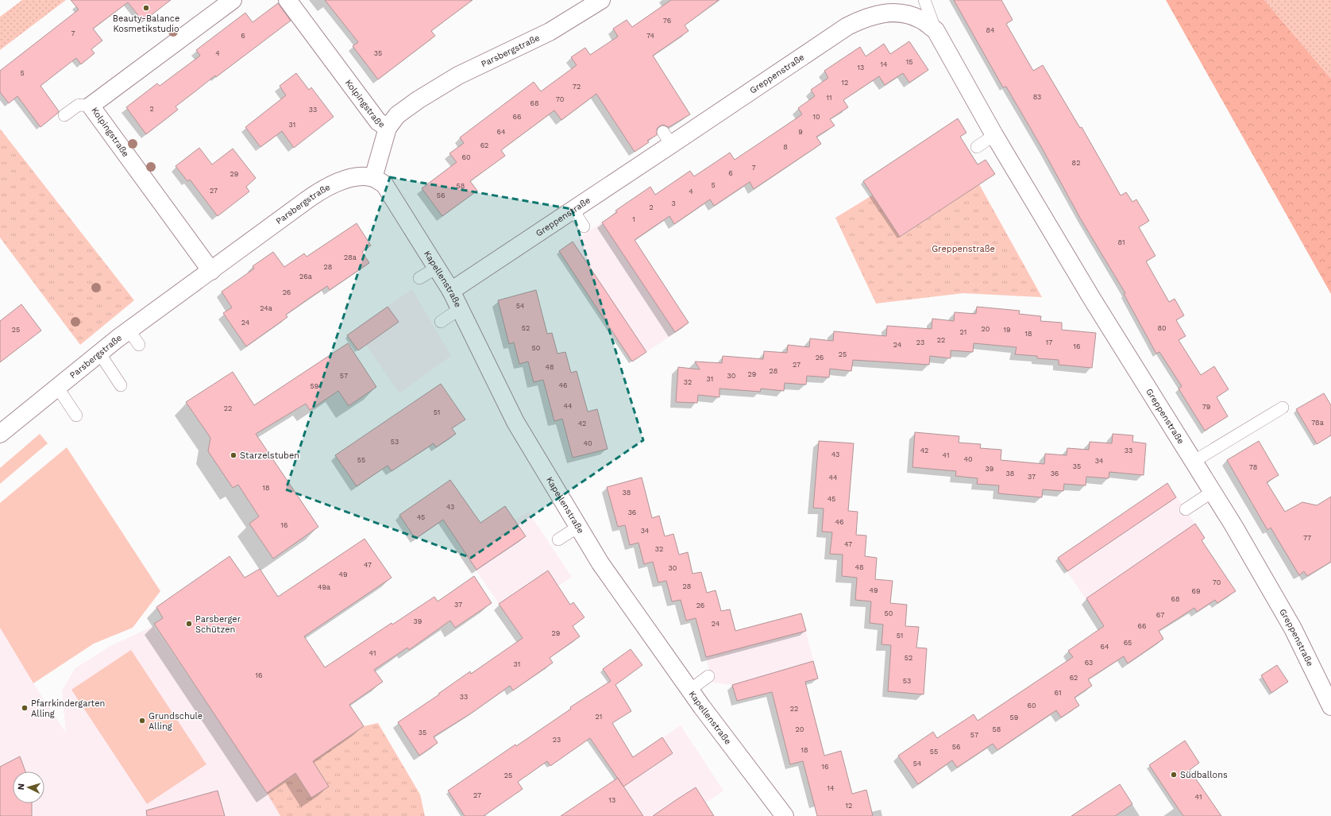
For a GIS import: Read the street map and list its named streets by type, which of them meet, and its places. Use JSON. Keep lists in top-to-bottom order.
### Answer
{
  "streets": {
    "street": [
      "Parsbergstraße",
      "Greppenstraße",
      "Kolpingstraße",
      "Kapellenstraße"
    ]
  },
  "crossings": [
    ["Parsbergstraße", "Kolpingstraße"],
    ["Parsbergstraße", "Kapellenstraße"],
    ["Greppenstraße", "Kapellenstraße"]
  ],
  "parks": ["Greppenstraße"],
  "places": [
    "Beauty-Balance Kosmetikstudio",
    "Starzelstuben",
    "Parsberger Schützen",
    "Pfarrkindergarten Alling",
    "Grundschule Alling",
    "Südballons"
  ],
  "house_numbers": [
    "76",
    "84",
    "7",
    "6",
    "74",
    "4",
    "35",
    "15",
    "14",
    "13",
    "5",
    "12",
    "72",
    "83",
    "11",
    "70",
    "68",
    "2",
    "33",
    "66",
    "10",
    "31",
    "64",
    "9",
    "62",
    "8",
    "60",
    "82",
    "7",
    "6",
    "29",
    "5",
    "58",
    "27",
    "4",
    "56",
    "3",
    "2",
    "1",
    "81",
    "28a",
    "28",
    "26a",
    "26",
    "54",
    "24a",
    "24",
    "52",
    "80",
    "20",
    "25",
    "19",
    "21",
    "18",
    "22",
    "23",
    "17",
    "24",
    "16",
    "50",
    "25",
    "26",
    "27",
    "48",
    "28",
    "29",
    "57",
    "30",
    "31",
    "32",
    "46",
    "59",
    "44",
    "79",
    "22",
    "51",
    "78a",
    "42",
    "53",
    "40",
    "42",
    "33",
    "43",
    "41",
    "40",
    "55",
    "34",
    "35",
    "78",
    "39",
    "38",
    "36",
    "37",
    "44",
    "18",
    "38",
    "45",
    "43",
    "36",
    "45",
    "46",
    "16",
    "34",
    "77",
    "47",
    "32",
    "47",
    "48",
    "30",
    "49",
    "70",
    "28",
    "49a",
    "49",
    "69",
    "68",
    "37",
    "26",
    "50",
    "67",
    "39",
    "24",
    "66",
    "29",
    "51",
    "65",
    "64",
    "41",
    "52",
    "63",
    "31",
    "16",
    "62",
    "53",
    "61",
    "33",
    "60",
    "22",
    "21",
    "59",
    "20",
    "58",
    "35",
    "57",
    "23",
    "56",
    "18",
    "55",
    "54",
    "16",
    "25",
    "14",
    "27",
    "41",
    "13",
    "12"
  ],
  "north": "left"
}
